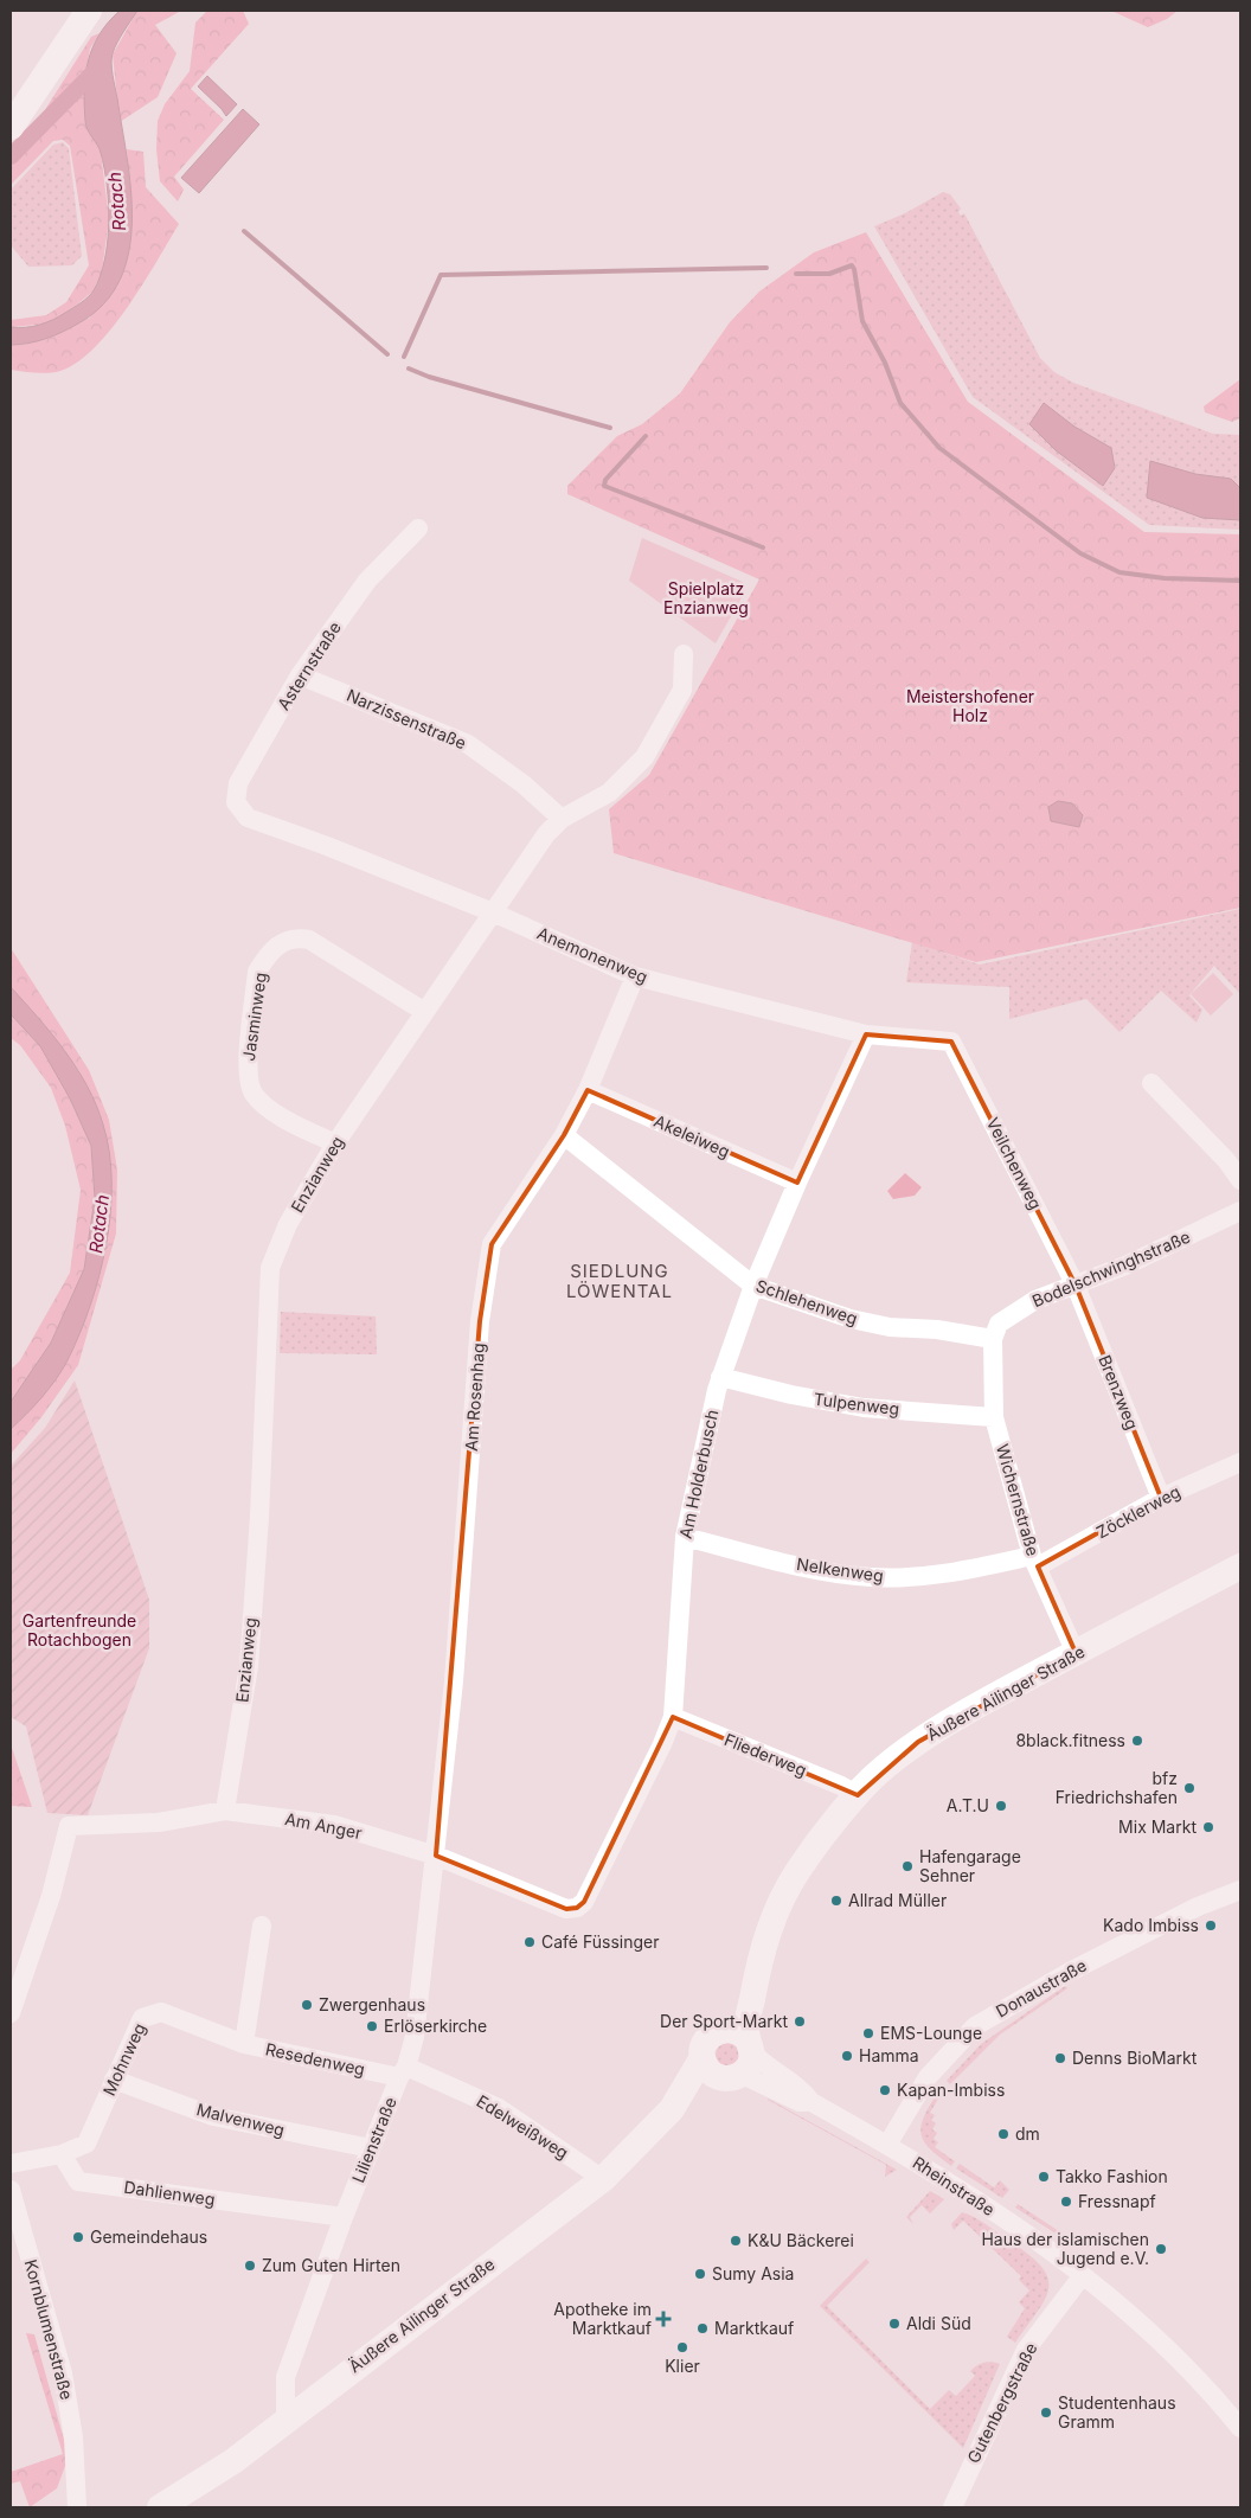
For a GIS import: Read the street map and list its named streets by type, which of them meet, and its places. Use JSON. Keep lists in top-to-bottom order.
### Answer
{
  "streets": {
    "main road": ["Äußere Ailinger Straße"],
    "street": [
      "Asternstraße",
      "Narzissenstraße",
      "Anemonenweg",
      "Jasminweg",
      "Akeleiweg",
      "Veilchenweg",
      "Enzianweg",
      "Bodelschwinghstraße",
      "Schlehenweg",
      "Brenzweg",
      "Am Rosenhag",
      "Tulpenweg",
      "Am Holderbusch",
      "Wichernstraße",
      "Zöcklerweg",
      "Nelkenweg",
      "Fliederweg",
      "Am Anger",
      "Donaustraße",
      "Mohnweg",
      "Resedenweg",
      "Malvenweg",
      "Edelweißweg",
      "Lilienstraße",
      "Rheinstraße",
      "Dahlienweg",
      "Kornblumenstraße",
      "Gutenbergstraße"
    ]
  },
  "crossings": [
    ["Asternstraße", "Narzissenstraße"],
    ["Asternstraße", "Anemonenweg"],
    ["Narzissenstraße", "Enzianweg"],
    ["Anemonenweg", "Veilchenweg"],
    ["Anemonenweg", "Enzianweg"],
    ["Anemonenweg", "Am Rosenhag"],
    ["Anemonenweg", "Am Holderbusch"],
    ["Jasminweg", "Enzianweg"],
    ["Akeleiweg", "Am Rosenhag"],
    ["Akeleiweg", "Am Holderbusch"],
    ["Veilchenweg", "Bodelschwinghstraße"],
    ["Veilchenweg", "Brenzweg"],
    ["Enzianweg", "Am Anger"],
    ["Bodelschwinghstraße", "Schlehenweg"],
    ["Bodelschwinghstraße", "Brenzweg"],
    ["Bodelschwinghstraße", "Wichernstraße"],
    ["Schlehenweg", "Am Rosenhag"],
    ["Schlehenweg", "Am Holderbusch"],
    ["Schlehenweg", "Wichernstraße"],
    ["Brenzweg", "Zöcklerweg"],
    ["Am Rosenhag", "Am Anger"],
    ["Am Rosenhag", "Lilienstraße"],
    ["Tulpenweg", "Am Holderbusch"],
    ["Tulpenweg", "Wichernstraße"],
    ["Am Holderbusch", "Nelkenweg"],
    ["Am Holderbusch", "Fliederweg"],
    ["Am Holderbusch", "Am Anger"],
    ["Wichernstraße", "Zöcklerweg"],
    ["Wichernstraße", "Nelkenweg"],
    ["Wichernstraße", "Äußere Ailinger Straße"],
    ["Zöcklerweg", "Nelkenweg"],
    ["Äußere Ailinger Straße", "Fliederweg"],
    ["Äußere Ailinger Straße", "Edelweißweg"],
    ["Äußere Ailinger Straße", "Lilienstraße"],
    ["Äußere Ailinger Straße", "Rheinstraße"],
    ["Am Anger", "Lilienstraße"],
    ["Donaustraße", "Rheinstraße"],
    ["Mohnweg", "Resedenweg"],
    ["Mohnweg", "Malvenweg"],
    ["Mohnweg", "Dahlienweg"],
    ["Resedenweg", "Edelweißweg"],
    ["Resedenweg", "Lilienstraße"],
    ["Malvenweg", "Lilienstraße"],
    ["Edelweißweg", "Lilienstraße"],
    ["Lilienstraße", "Dahlienweg"],
    ["Rheinstraße", "Gutenbergstraße"]
  ],
  "districts": ["SIEDLUNG LÖWENTAL"],
  "water": ["Rotach"],
  "parks": ["Spielplatz Enzianweg", "Meistershofener Holz", "Gartenfreunde Rotachbogen"],
  "places": {
    "other": [
      "8black.fitness",
      "bfz Friedrichshafen",
      "A.T.U",
      "Mix Markt",
      "Hafengarage Sehner",
      "Allrad Müller",
      "Kado Imbiss",
      "Café Füssinger",
      "Zwergenhaus",
      "Der Sport-Markt",
      "Erlöserkirche",
      "EMS-Lounge",
      "Hamma",
      "Denns BioMarkt",
      "Kapan-Imbiss",
      "dm",
      "Takko Fashion",
      "Fressnapf",
      "Gemeindehaus",
      "K&U Bäckerei",
      "Haus der islamischen Jugend e.V.",
      "Zum Guten Hirten",
      "Sumy Asia",
      "Aldi Süd",
      "Marktkauf",
      "Klier",
      "Studentenhaus Gramm"
    ],
    "health": ["Apotheke im Marktkauf"]
  }
}
